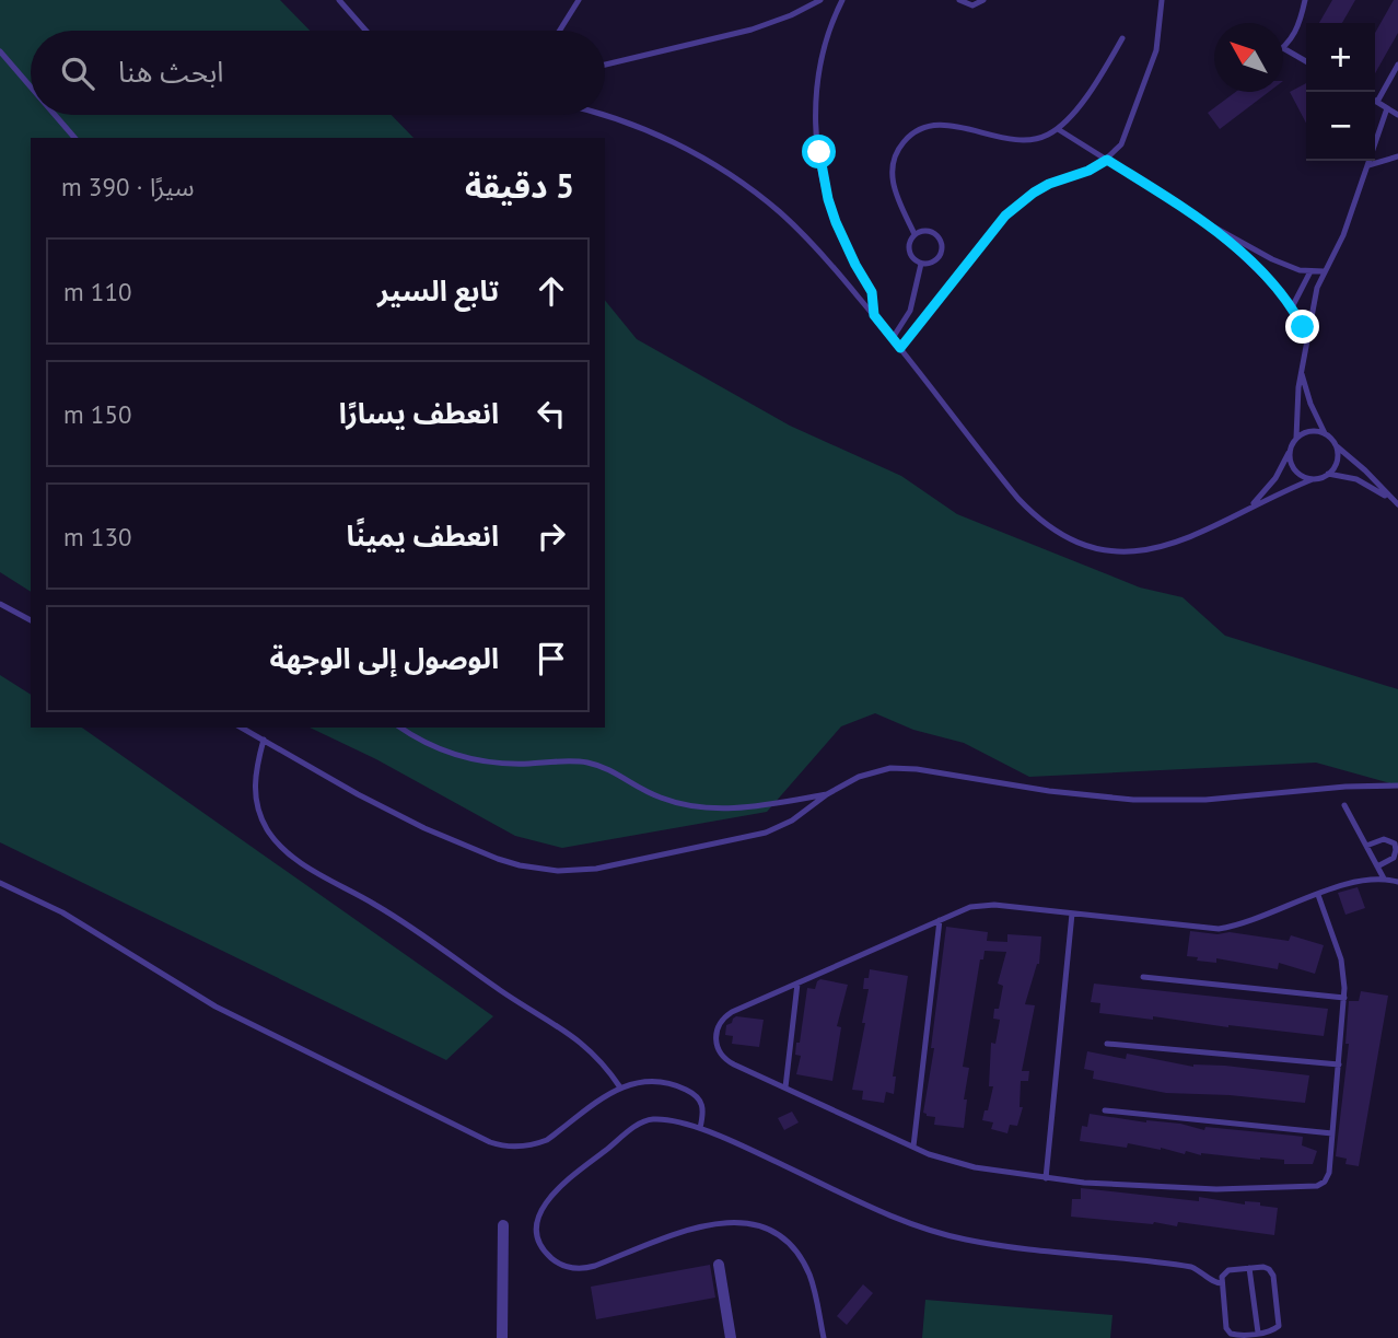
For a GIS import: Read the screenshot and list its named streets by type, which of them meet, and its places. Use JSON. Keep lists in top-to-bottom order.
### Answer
{
  "north": "top left",
  "page": {
    "map_buttons": ["+", "−"],
    "search": "ابحث هنا",
    "heading": ["5 دقيقة", "سيرًا · 390 m"],
    "list": [
      ["تابع السير", "110 m"],
      ["انعطف يسارًا", "150 m"],
      ["انعطف يمينًا", "130 m"],
      "الوصول إلى الوجهة"
    ]
  }
}
